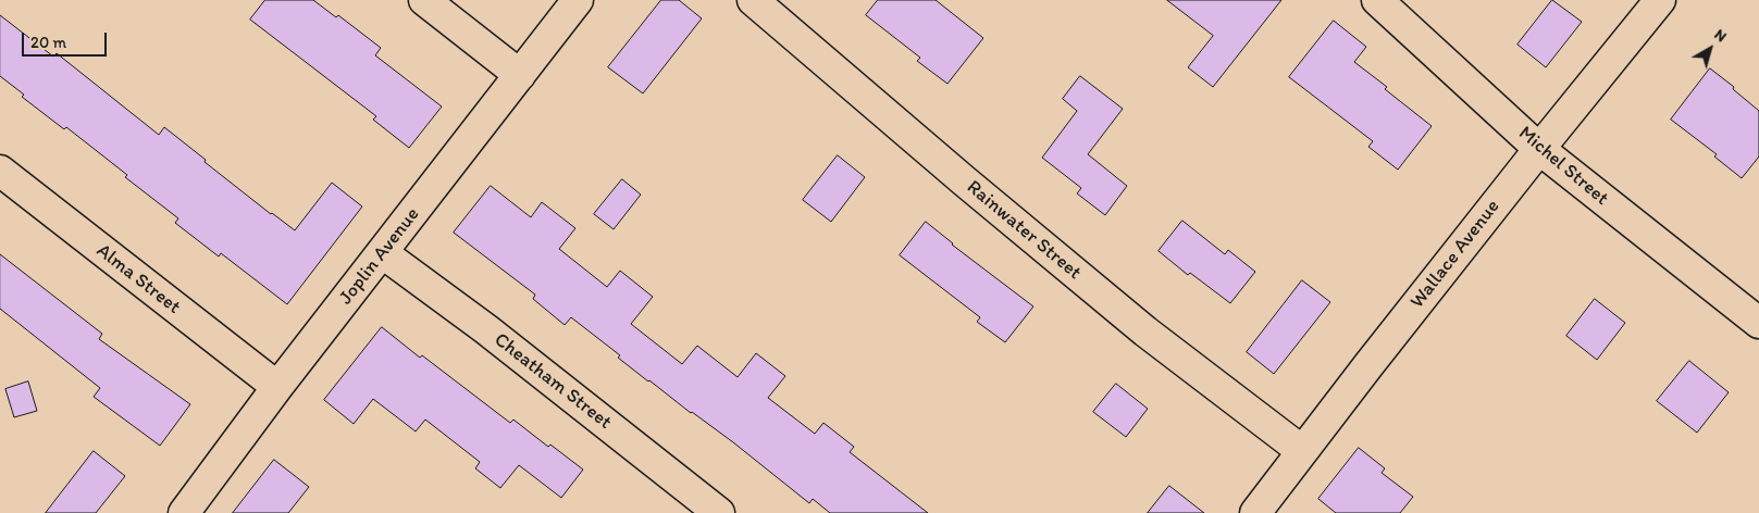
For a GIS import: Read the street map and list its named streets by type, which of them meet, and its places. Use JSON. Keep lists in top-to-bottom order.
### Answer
{
  "streets": {
    "street": [
      "Michel Street",
      "Rainwater Street",
      "Wallace Avenue",
      "Joplin Avenue",
      "Alma Street",
      "Cheatham Street"
    ]
  },
  "crossings": [
    ["Michel Street", "Wallace Avenue"],
    ["Rainwater Street", "Wallace Avenue"],
    ["Joplin Avenue", "Alma Street"],
    ["Joplin Avenue", "Cheatham Street"]
  ],
  "scale_bar": "20 m",
  "north": "top right"
}
